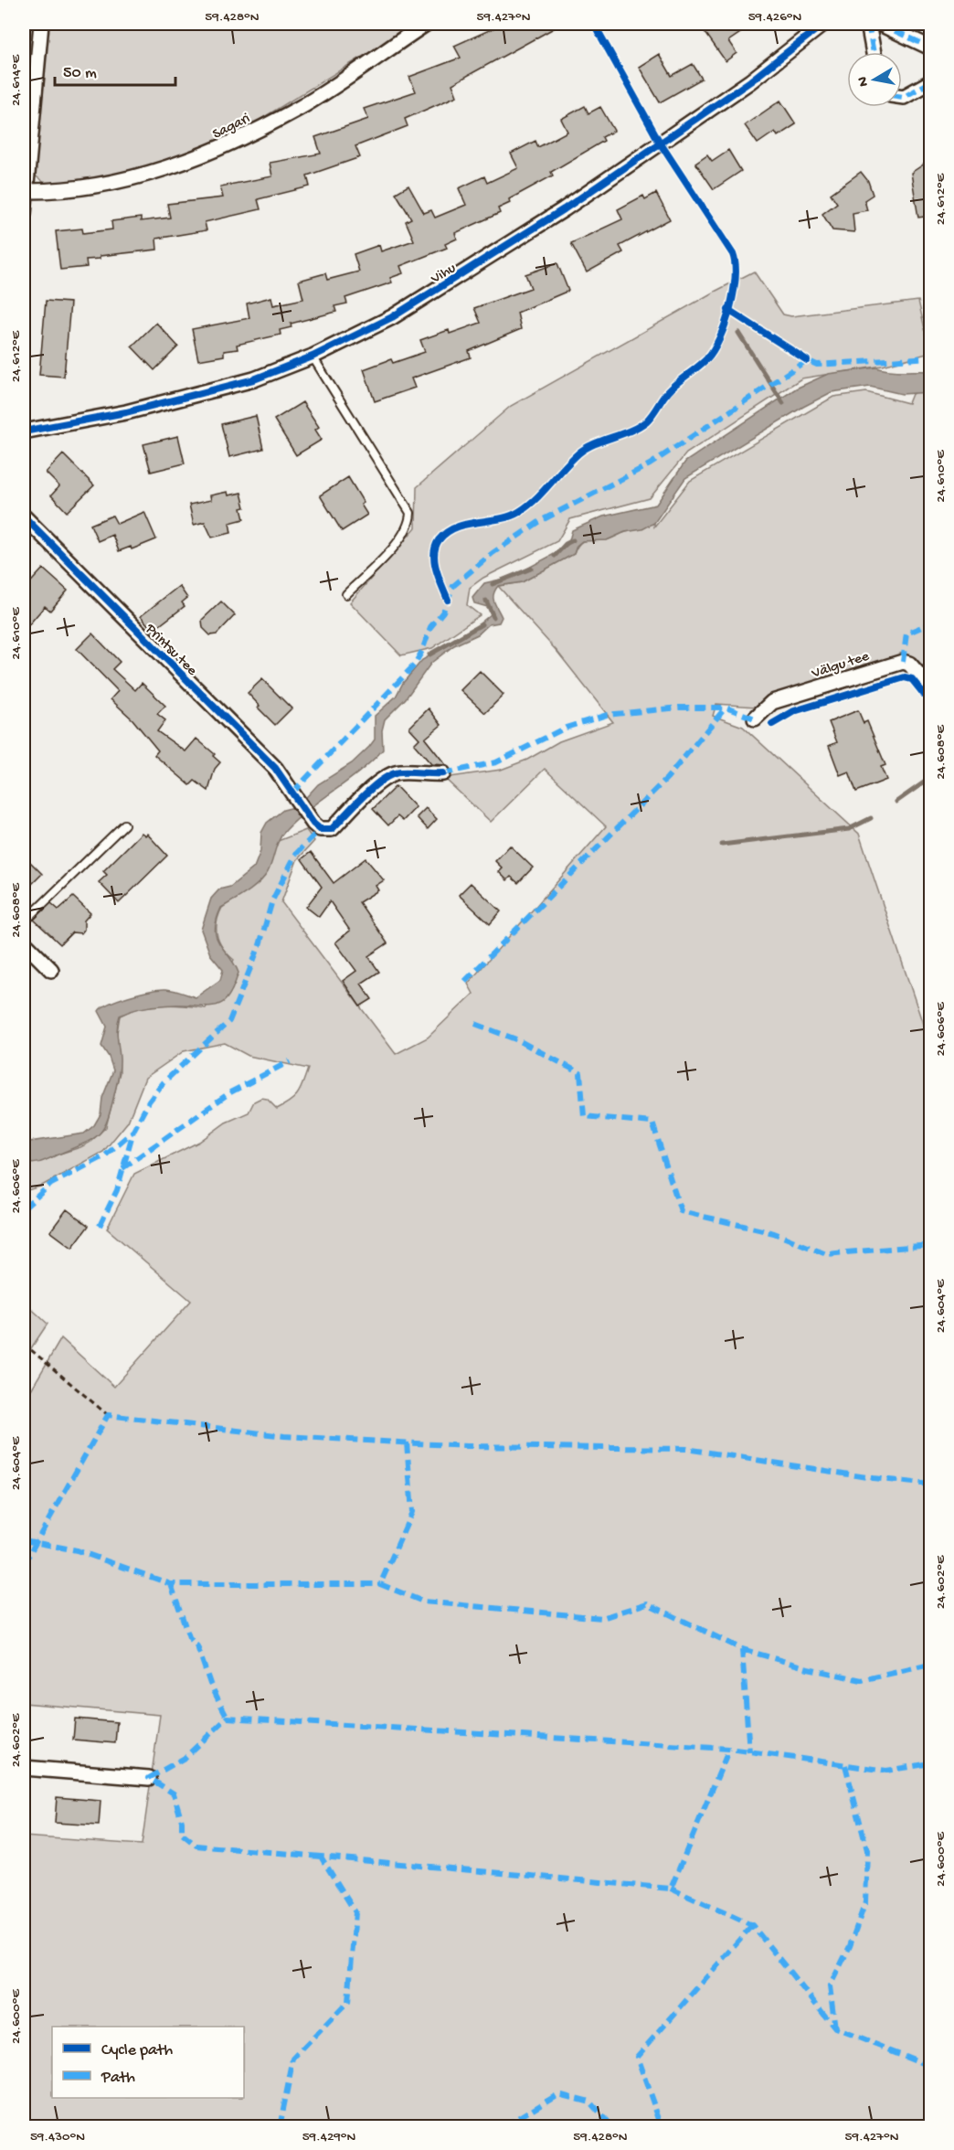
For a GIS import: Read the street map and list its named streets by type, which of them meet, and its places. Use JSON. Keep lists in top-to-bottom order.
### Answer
{
  "streets": {
    "street": [
      "Sagari",
      "Vihu",
      "Printsu tee",
      "Välgu tee"
    ]
  },
  "legend": ["Cycle path", "Path"],
  "scale_bar": "50 m",
  "north": "left",
  "coordinates": [
    "59.428°N",
    "59.427°N",
    "59.426°N",
    "24.614°E",
    "24.612°E",
    "24.610°E",
    "24.608°E",
    "24.606°E",
    "24.604°E",
    "24.602°E",
    "24.600°E",
    "59.430°N",
    "59.429°N"
  ]
}
